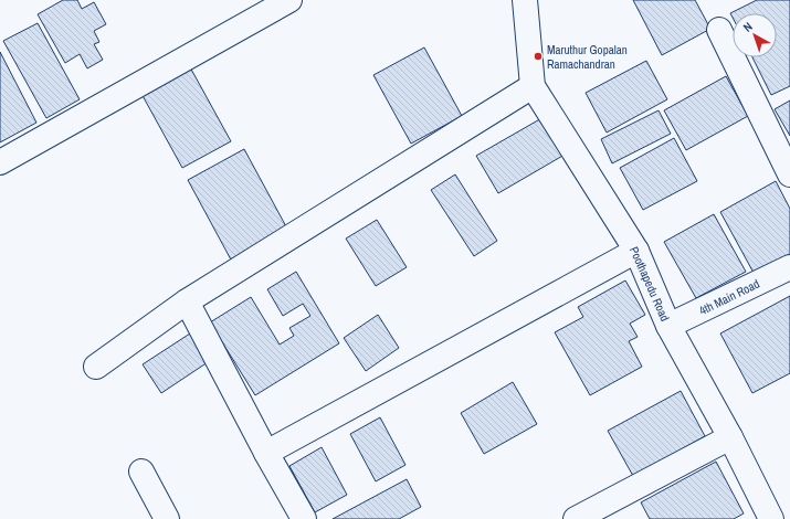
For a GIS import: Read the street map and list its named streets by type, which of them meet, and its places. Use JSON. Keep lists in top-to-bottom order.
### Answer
{
  "streets": {
    "street": ["Poothapedu Road", "4th Main Road"]
  },
  "crossings": [
    ["Poothapedu Road", "4th Main Road"]
  ],
  "places": ["Maruthur Gopalan Ramachandran"],
  "north": "top left"
}
